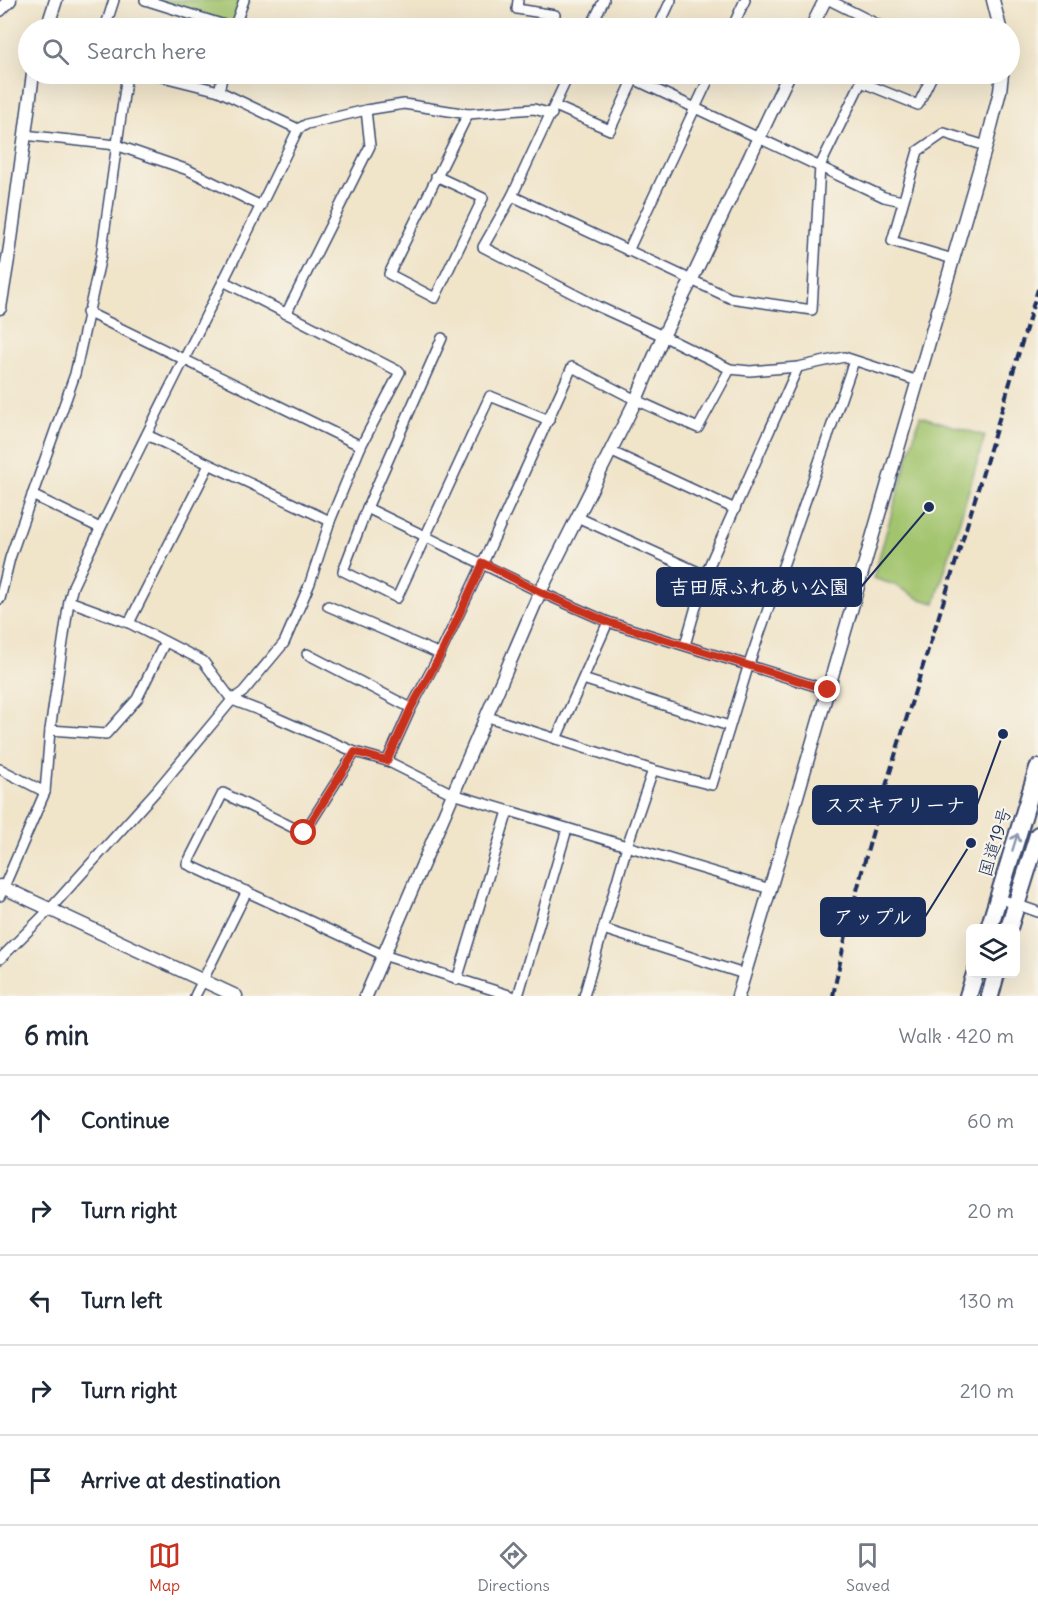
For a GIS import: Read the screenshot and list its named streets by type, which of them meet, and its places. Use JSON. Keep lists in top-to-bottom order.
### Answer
{
  "streets": {
    "highway": ["国道19号"]
  },
  "places": ["吉田原ふれあい公園", "スズキアリーナ", "アップル"],
  "page": {
    "search": "Search here",
    "heading": ["6 min", "Walk · 420 m"],
    "list": [
      ["Continue", "60 m"],
      ["Turn right", "20 m"],
      ["Turn left", "130 m"],
      ["Turn right", "210 m"],
      "Arrive at destination"
    ],
    "nav": ["Map", "Directions", "Saved"]
  }
}
